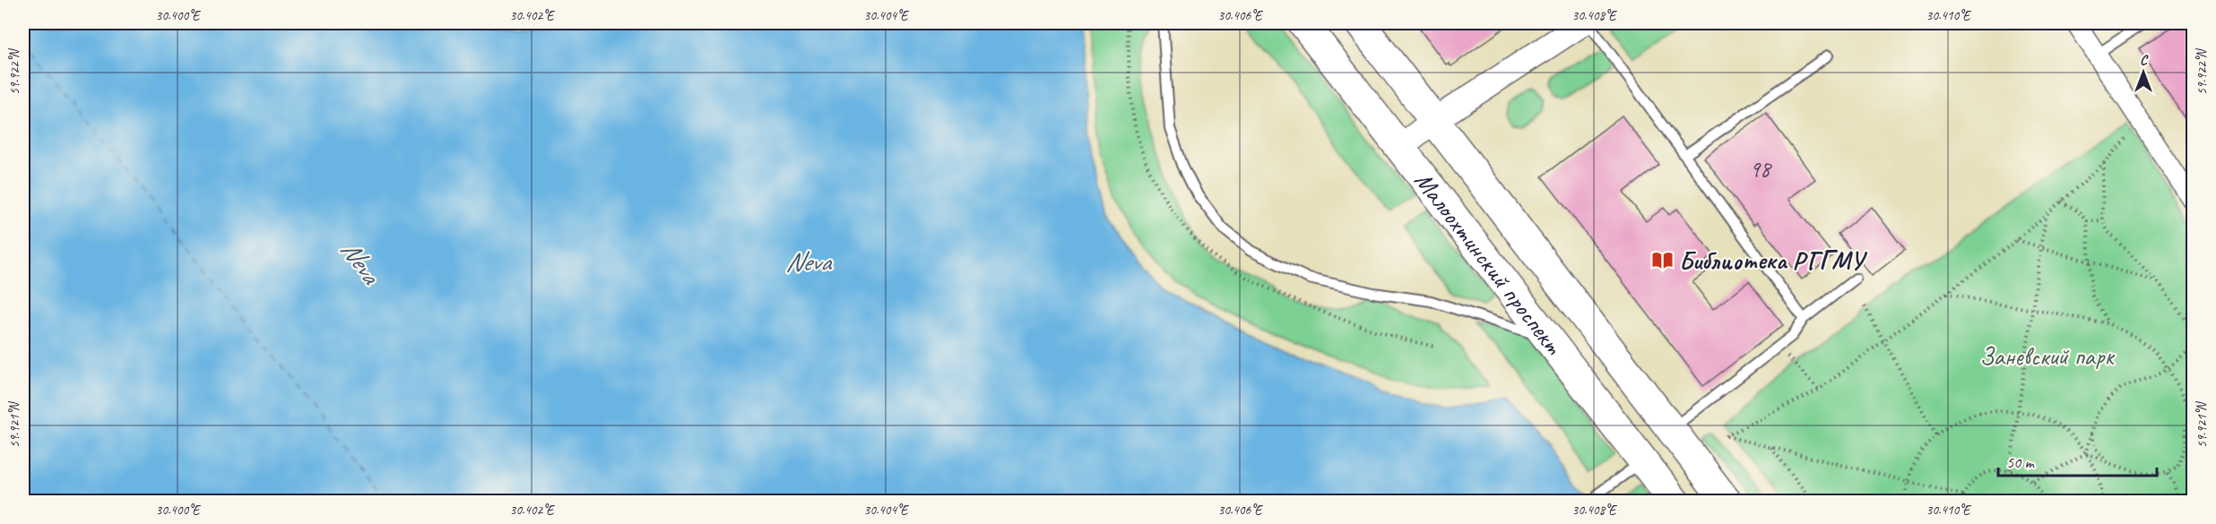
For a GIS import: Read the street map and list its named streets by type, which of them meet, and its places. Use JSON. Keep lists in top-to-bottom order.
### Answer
{
  "streets": {
    "main road": ["Малоохтинский проспект"]
  },
  "water": ["Neva"],
  "parks": ["Заневский парк"],
  "places": {
    "library": ["Библиотека РГГМУ"]
  },
  "house_numbers": ["98"],
  "scale_bar": "50 m",
  "north": "top",
  "coordinates": [
    "30.400°E",
    "30.402°E",
    "30.404°E",
    "30.406°E",
    "30.408°E",
    "30.410°E",
    "59.922°N",
    "59.921°N"
  ]
}
